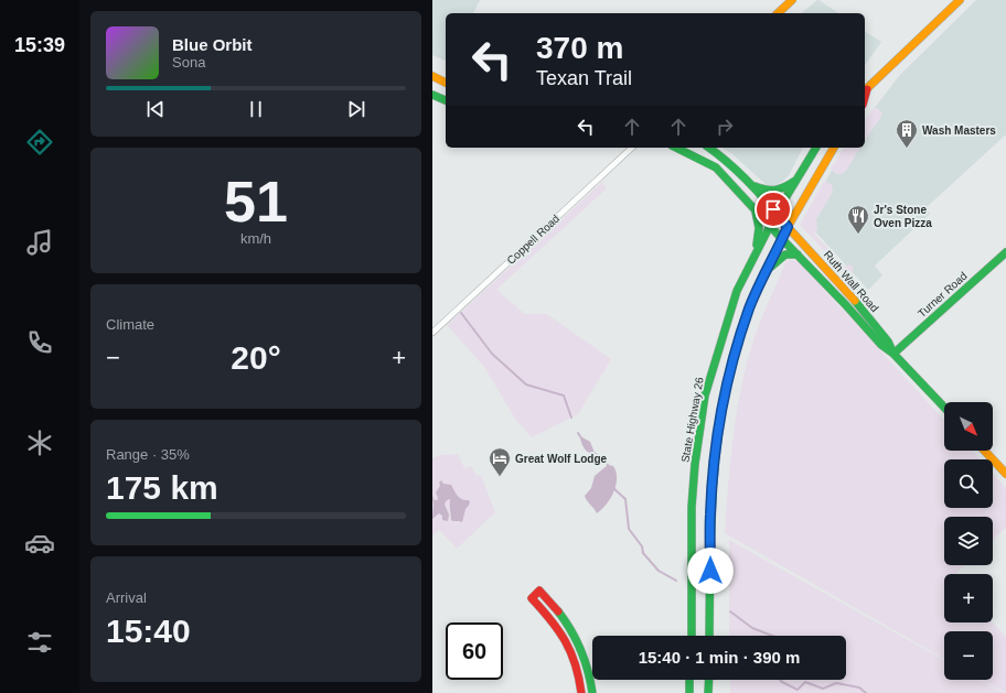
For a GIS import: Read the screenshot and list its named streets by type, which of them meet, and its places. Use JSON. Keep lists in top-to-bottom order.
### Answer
{
  "streets": {
    "main road": ["Ruth Wall Road", "Turner Road", "State Highway 26"],
    "street": ["Coppell Road"]
  },
  "crossings": [
    ["Ruth Wall Road", "Turner Road"],
    ["Ruth Wall Road", "State Highway 26"]
  ],
  "places": {
    "building": ["Wash Masters"],
    "restaurant": ["Jr's Stone Oven Pizza"],
    "hotel": ["Great Wolf Lodge"]
  },
  "north": "bottom right",
  "page": {
    "tabs": "15:39",
    "turn": ["370 m", "Texan Trail"],
    "song": ["Blue Orbit", "Sona"],
    "tile": [
      ["51", "km/h"],
      "Climate",
      ["Range · 35%", "175 km"],
      ["Arrival", "15:40"]
    ],
    "heat": ["−", "20°", "+"],
    "map_buttons": ["+", "−"],
    "limit": "60",
    "trip": "15:40 · 1 min · 390 m"
  }
}
